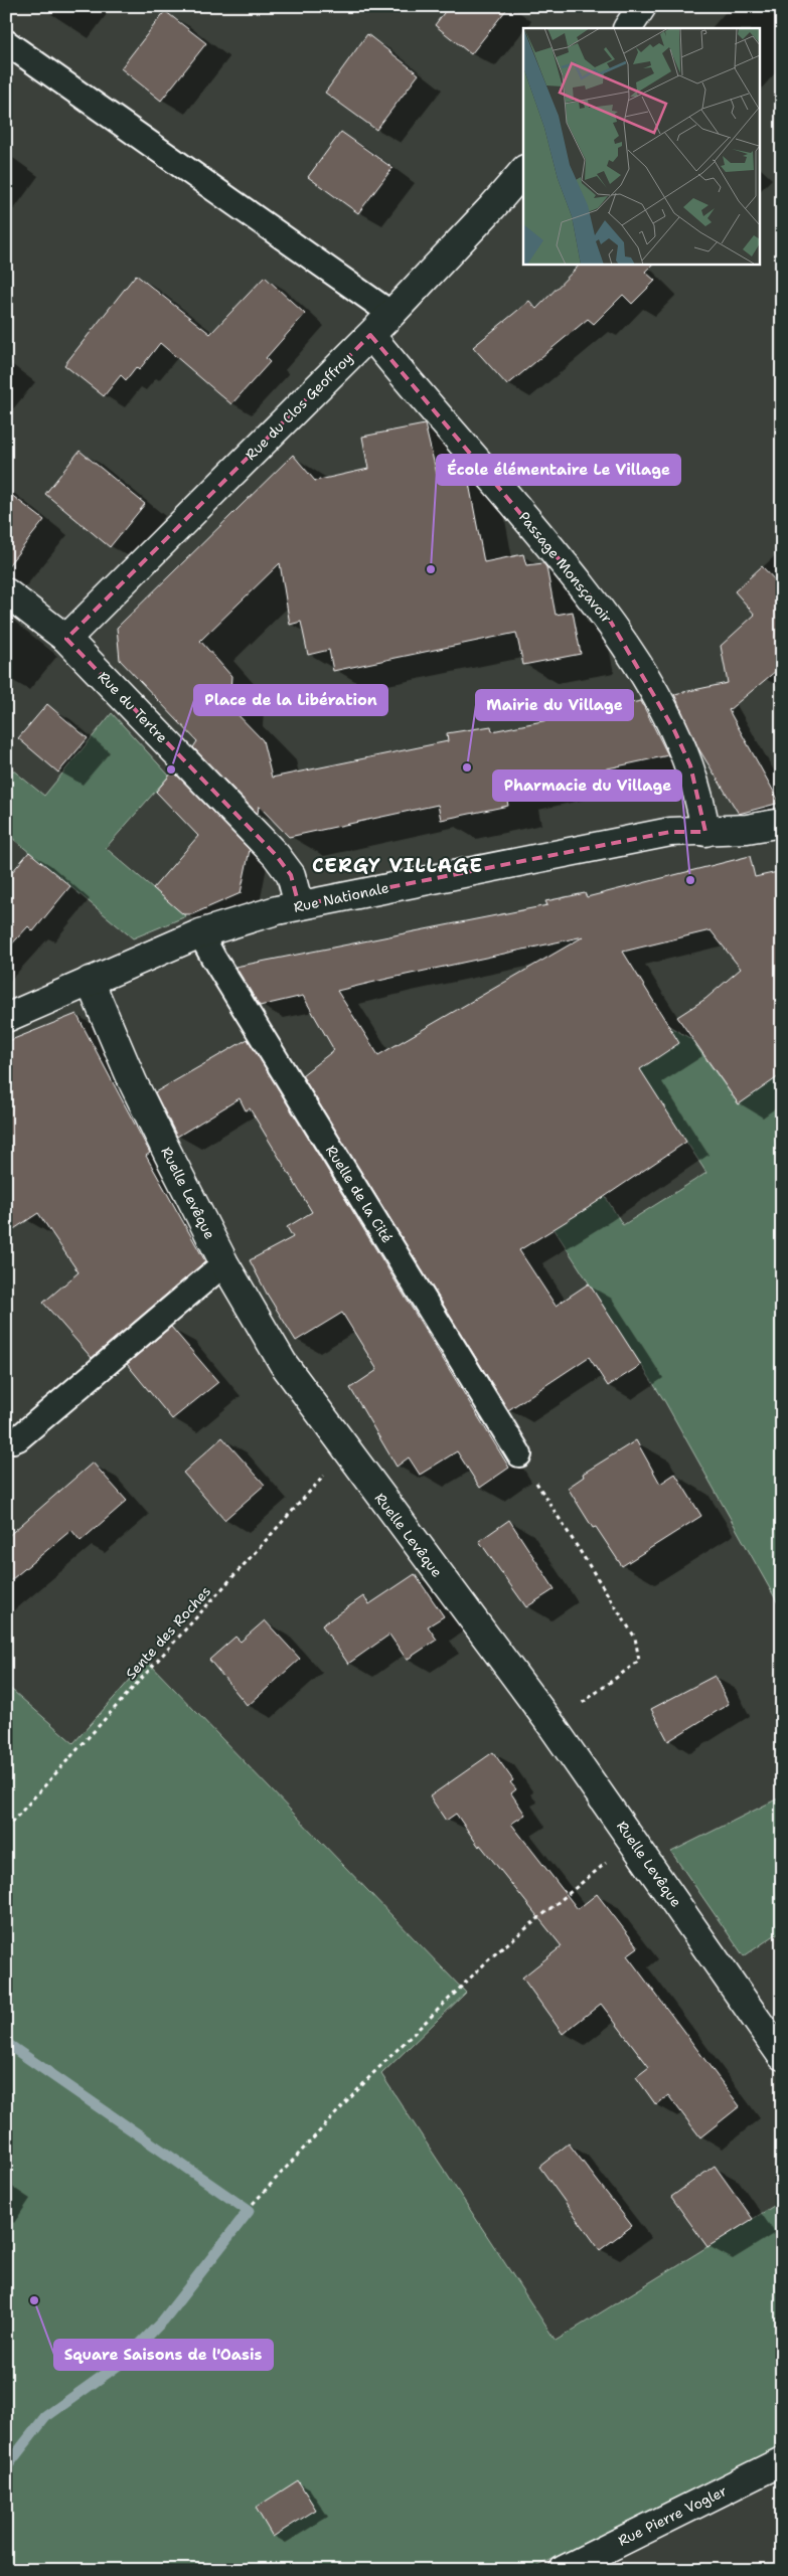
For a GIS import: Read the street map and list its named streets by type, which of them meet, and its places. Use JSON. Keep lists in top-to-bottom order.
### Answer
{
  "streets": {
    "street": [
      "Rue du Clos Geoffroy",
      "Passage Monsçavoir",
      "Rue du Tertre",
      "Rue Nationale",
      "Ruelle Levêque",
      "Rue Pierre Vogler"
    ],
    "lane": ["Ruelle de la Cité"],
    "path": ["Sente des Roches"]
  },
  "crossings": [
    ["Rue du Clos Geoffroy", "Passage Monsçavoir"],
    ["Rue du Clos Geoffroy", "Rue du Tertre"],
    ["Passage Monsçavoir", "Rue Nationale"],
    ["Rue du Tertre", "Rue Nationale"],
    ["Rue Nationale", "Ruelle Levêque"],
    ["Rue Nationale", "Ruelle de la Cité"],
    ["Ruelle Levêque", "Sente des Roches"]
  ],
  "districts": ["CERGY VILLAGE"],
  "places": [
    "École élémentaire Le Village",
    "Mairie du Village",
    "Place de la Libération",
    "Pharmacie du Village",
    "Square Saisons de l'Oasis"
  ]
}
